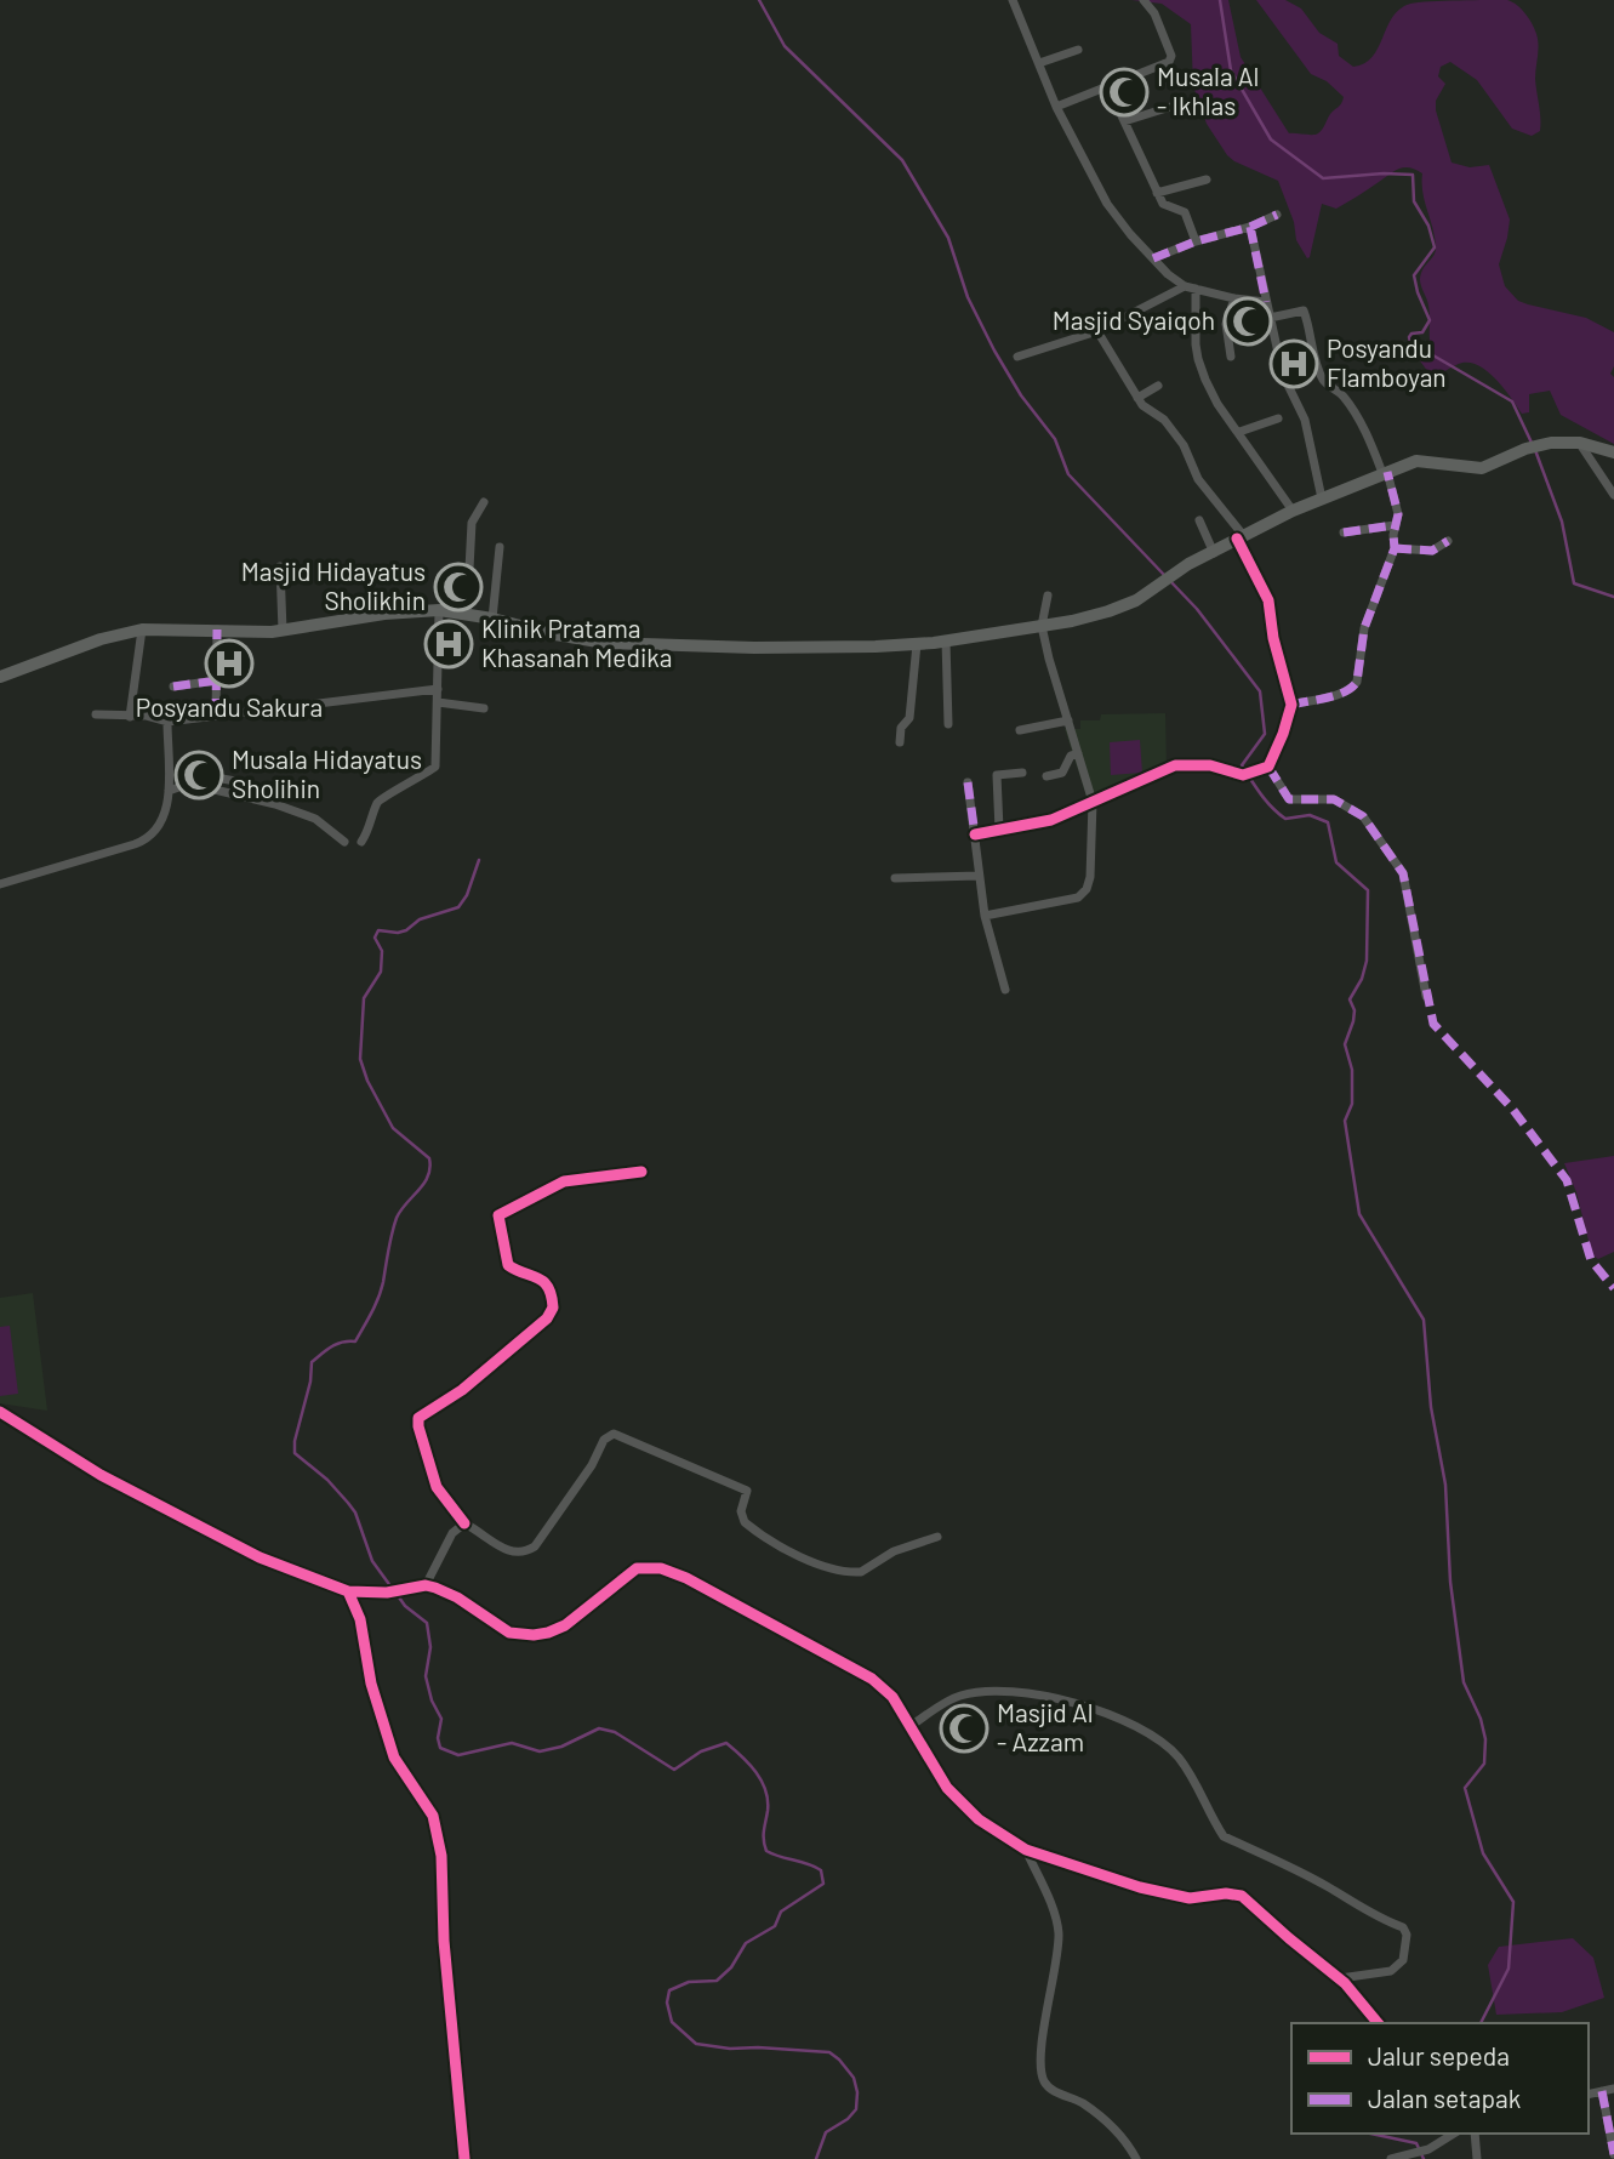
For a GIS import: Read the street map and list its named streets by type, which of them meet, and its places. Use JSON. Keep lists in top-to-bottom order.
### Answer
{
  "places": {
    "mosque": [
      "Musala Al - Ikhlas",
      "Masjid Syaiqoh",
      "Masjid Hidayatus Sholikhin",
      "Musala Hidayatus Sholihin",
      "Masjid Al - Azzam"
    ],
    "hospital": ["Posyandu Flamboyan", "Klinik Pratama Khasanah Medika", "Posyandu Sakura"]
  },
  "legend": ["Jalur sepeda", "Jalan setapak"]
}
